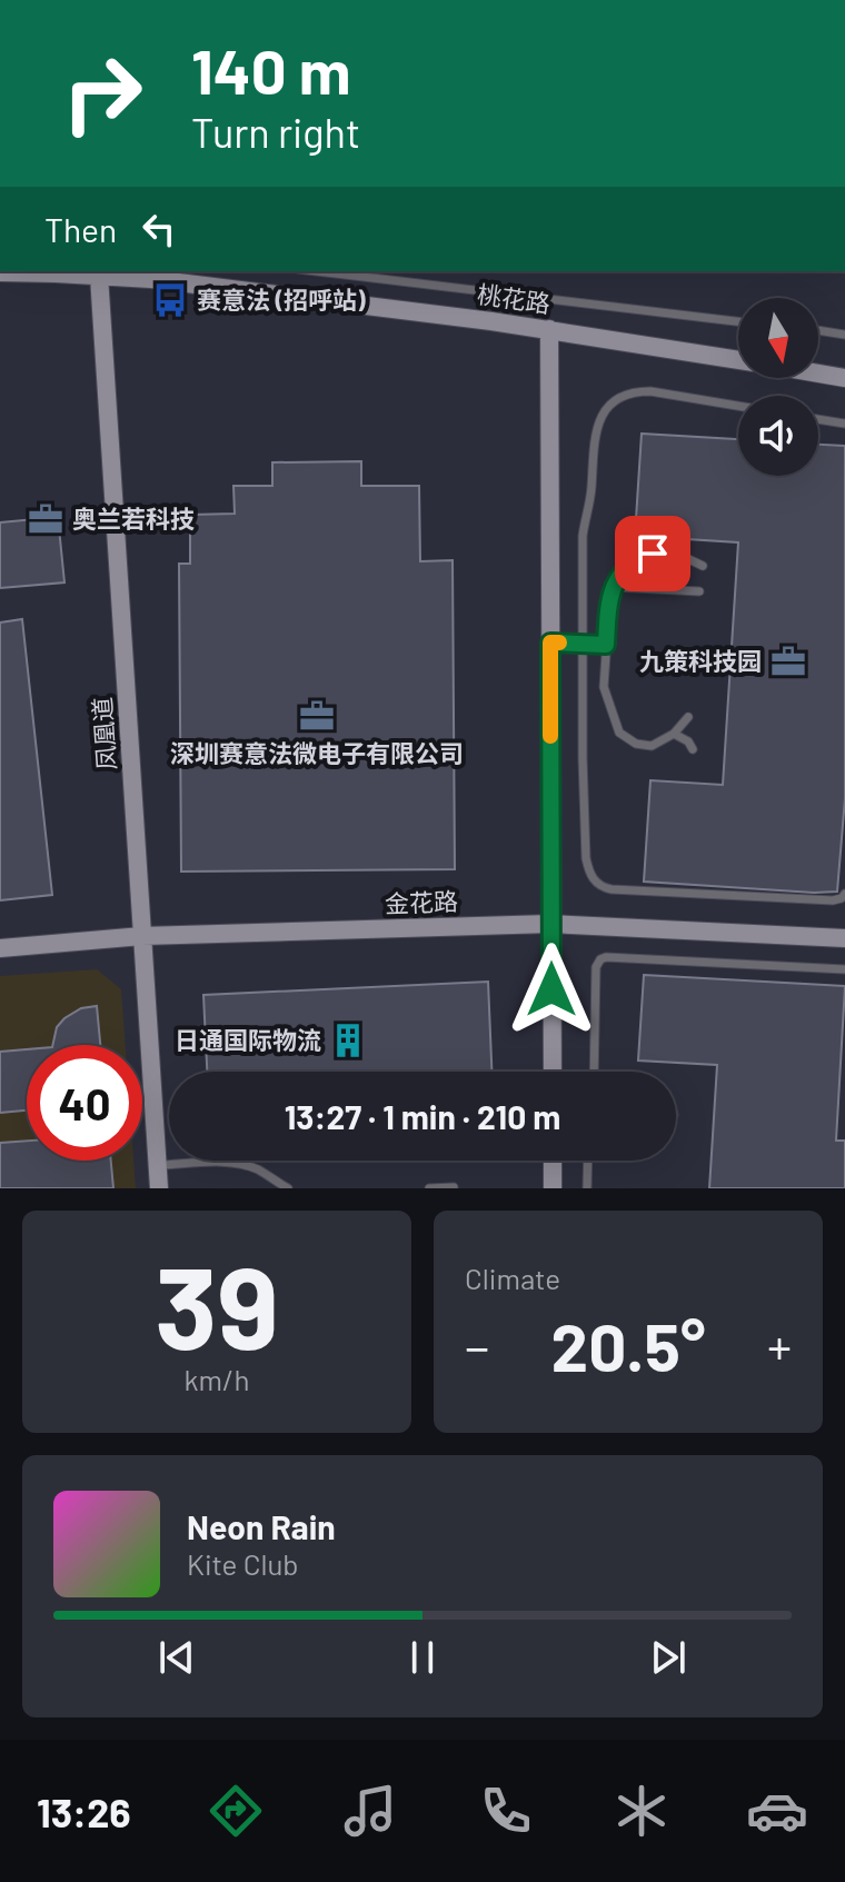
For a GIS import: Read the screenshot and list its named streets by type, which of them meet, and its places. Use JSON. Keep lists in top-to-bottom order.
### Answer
{
  "streets": {
    "street": ["桃花路", "凤凰道", "金花路"]
  },
  "crossings": [
    ["桃花路", "凤凰道"],
    ["凤凰道", "金花路"]
  ],
  "places": {
    "bus stop": ["赛意法 (招呼站)"],
    "office": ["奥兰若科技", "九策科技园", "深圳赛意法微电子有限公司"],
    "building": ["日通国际物流"]
  },
  "north": "bottom",
  "page": {
    "turn": ["140 m", "Turn right"],
    "then": "Then",
    "limit": "40",
    "trip": "13:27 · 1 min · 210 m",
    "tile": [
      ["39", "km/h"],
      "Climate"
    ],
    "heat": ["−", "20.5°", "+"],
    "song": ["Neon Rain", "Kite Club"],
    "tabs": "13:26"
  }
}
